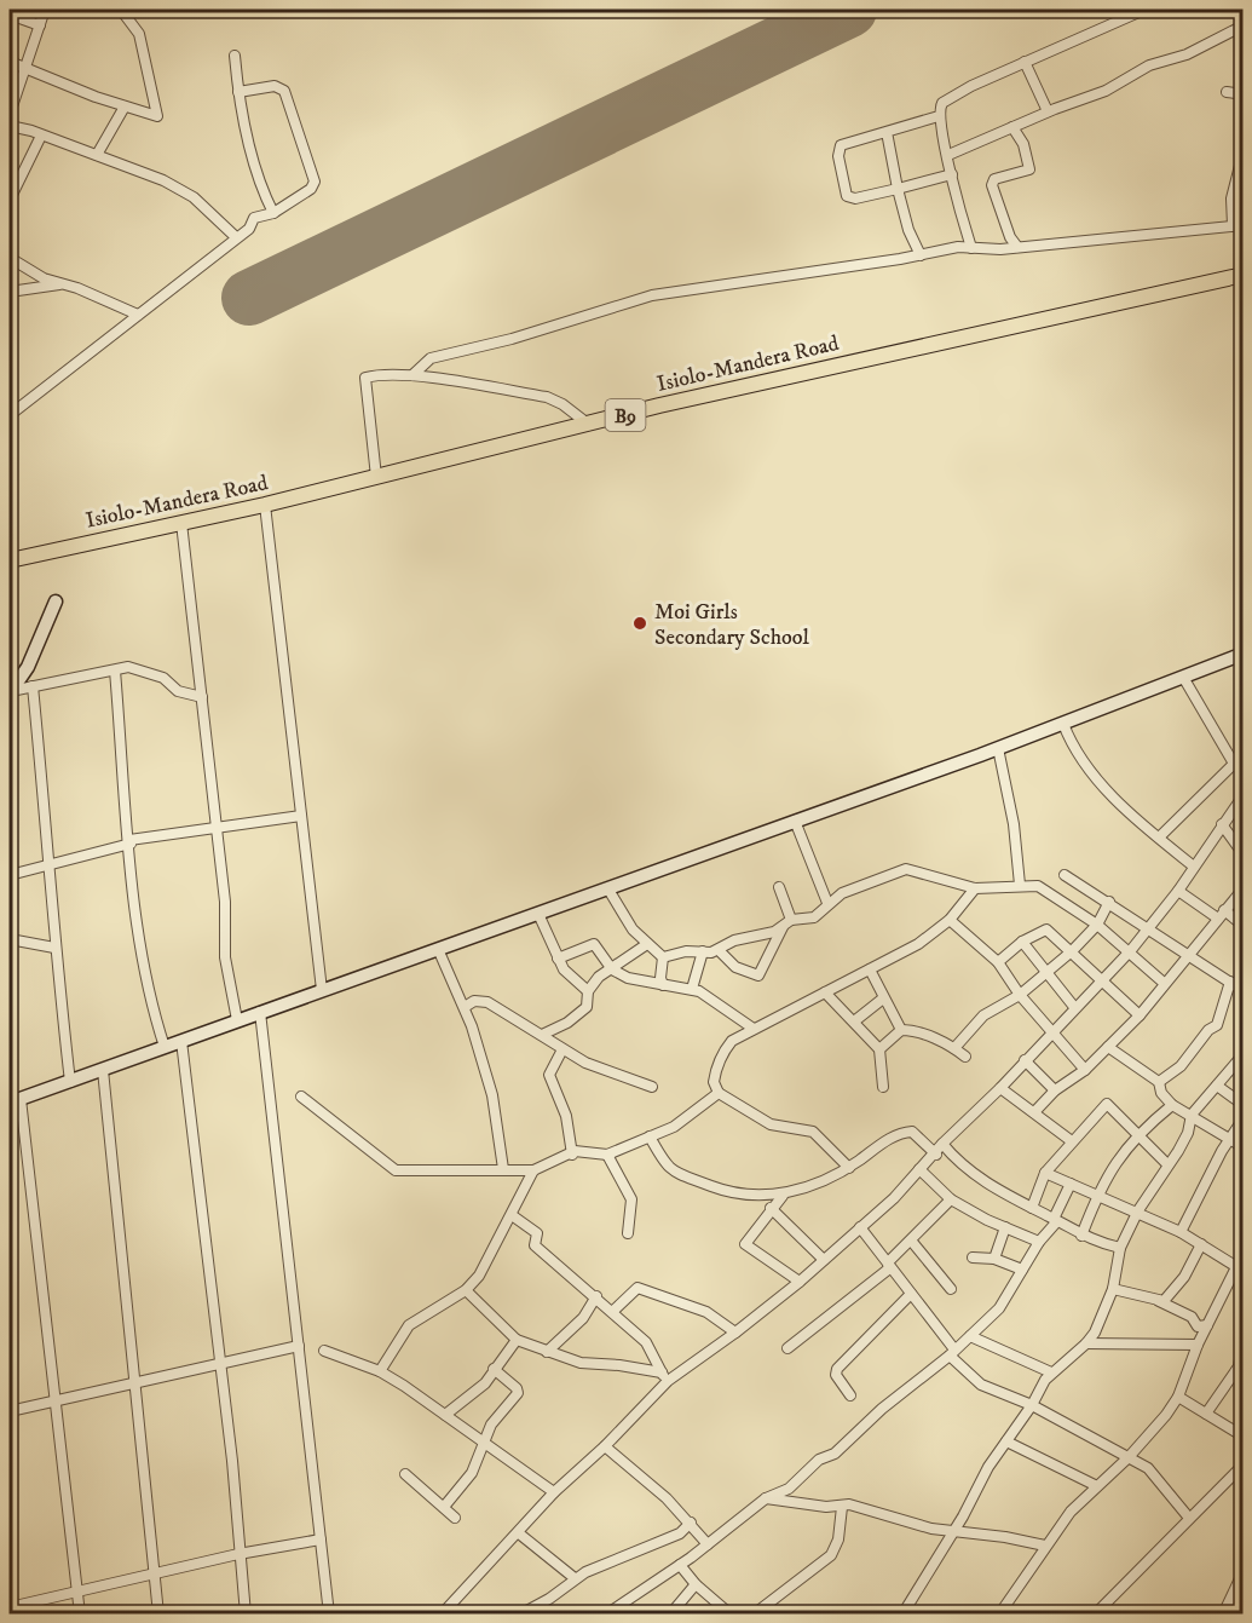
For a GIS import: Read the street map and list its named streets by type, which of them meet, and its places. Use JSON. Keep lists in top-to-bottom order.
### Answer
{
  "streets": {
    "highway": ["Isiolo-Mandera Road", "B9"]
  },
  "places": ["Moi Girls Secondary School"]
}
